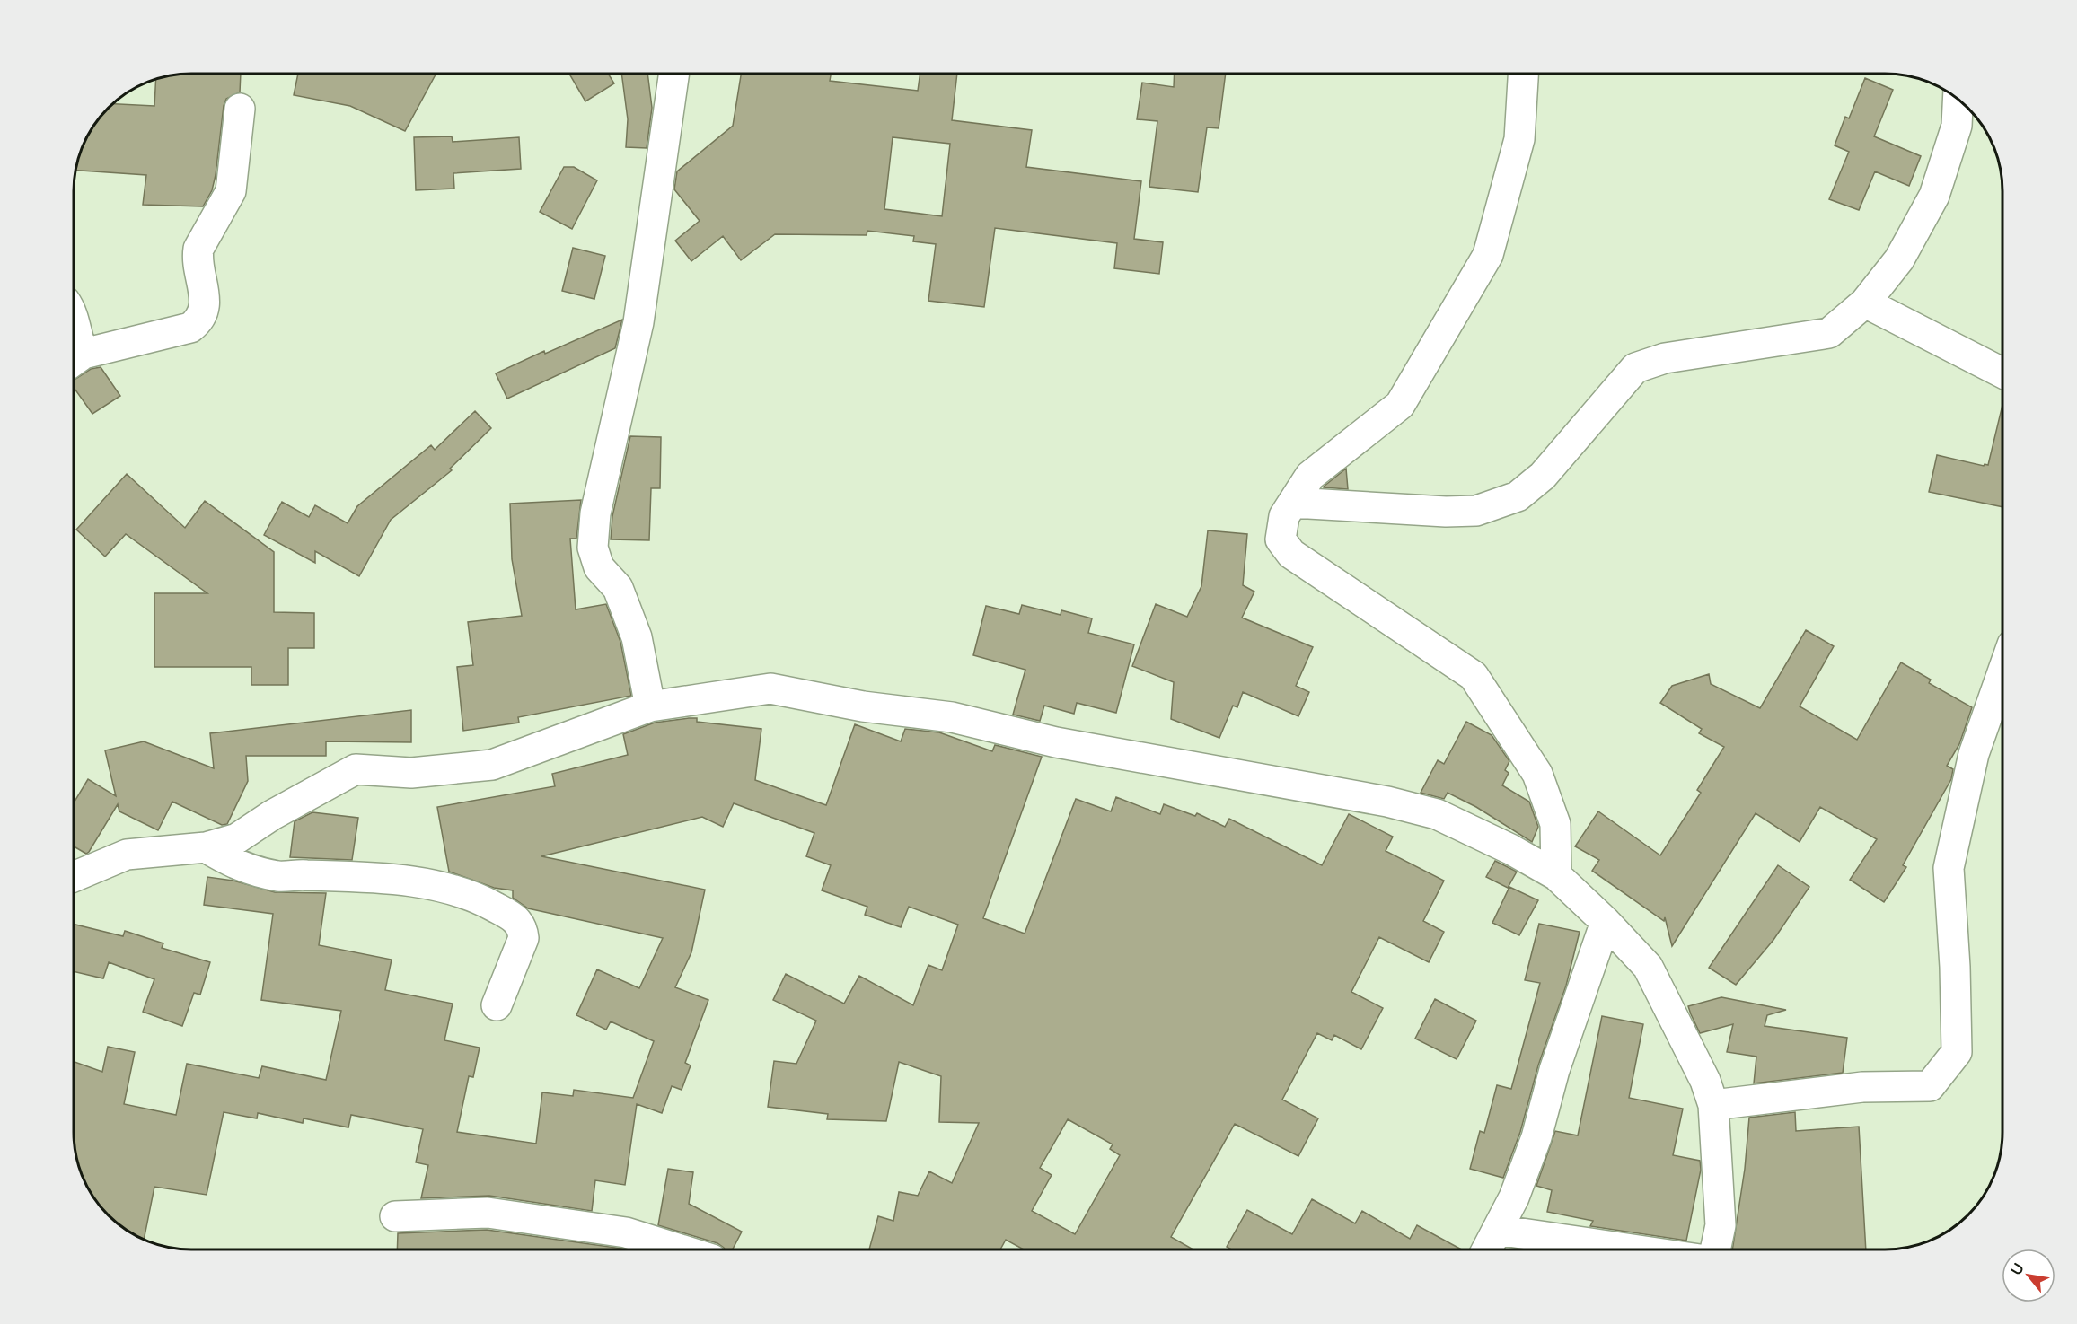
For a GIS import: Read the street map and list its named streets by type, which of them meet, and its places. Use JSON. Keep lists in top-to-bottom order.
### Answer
{
  "north": "top left"
}
